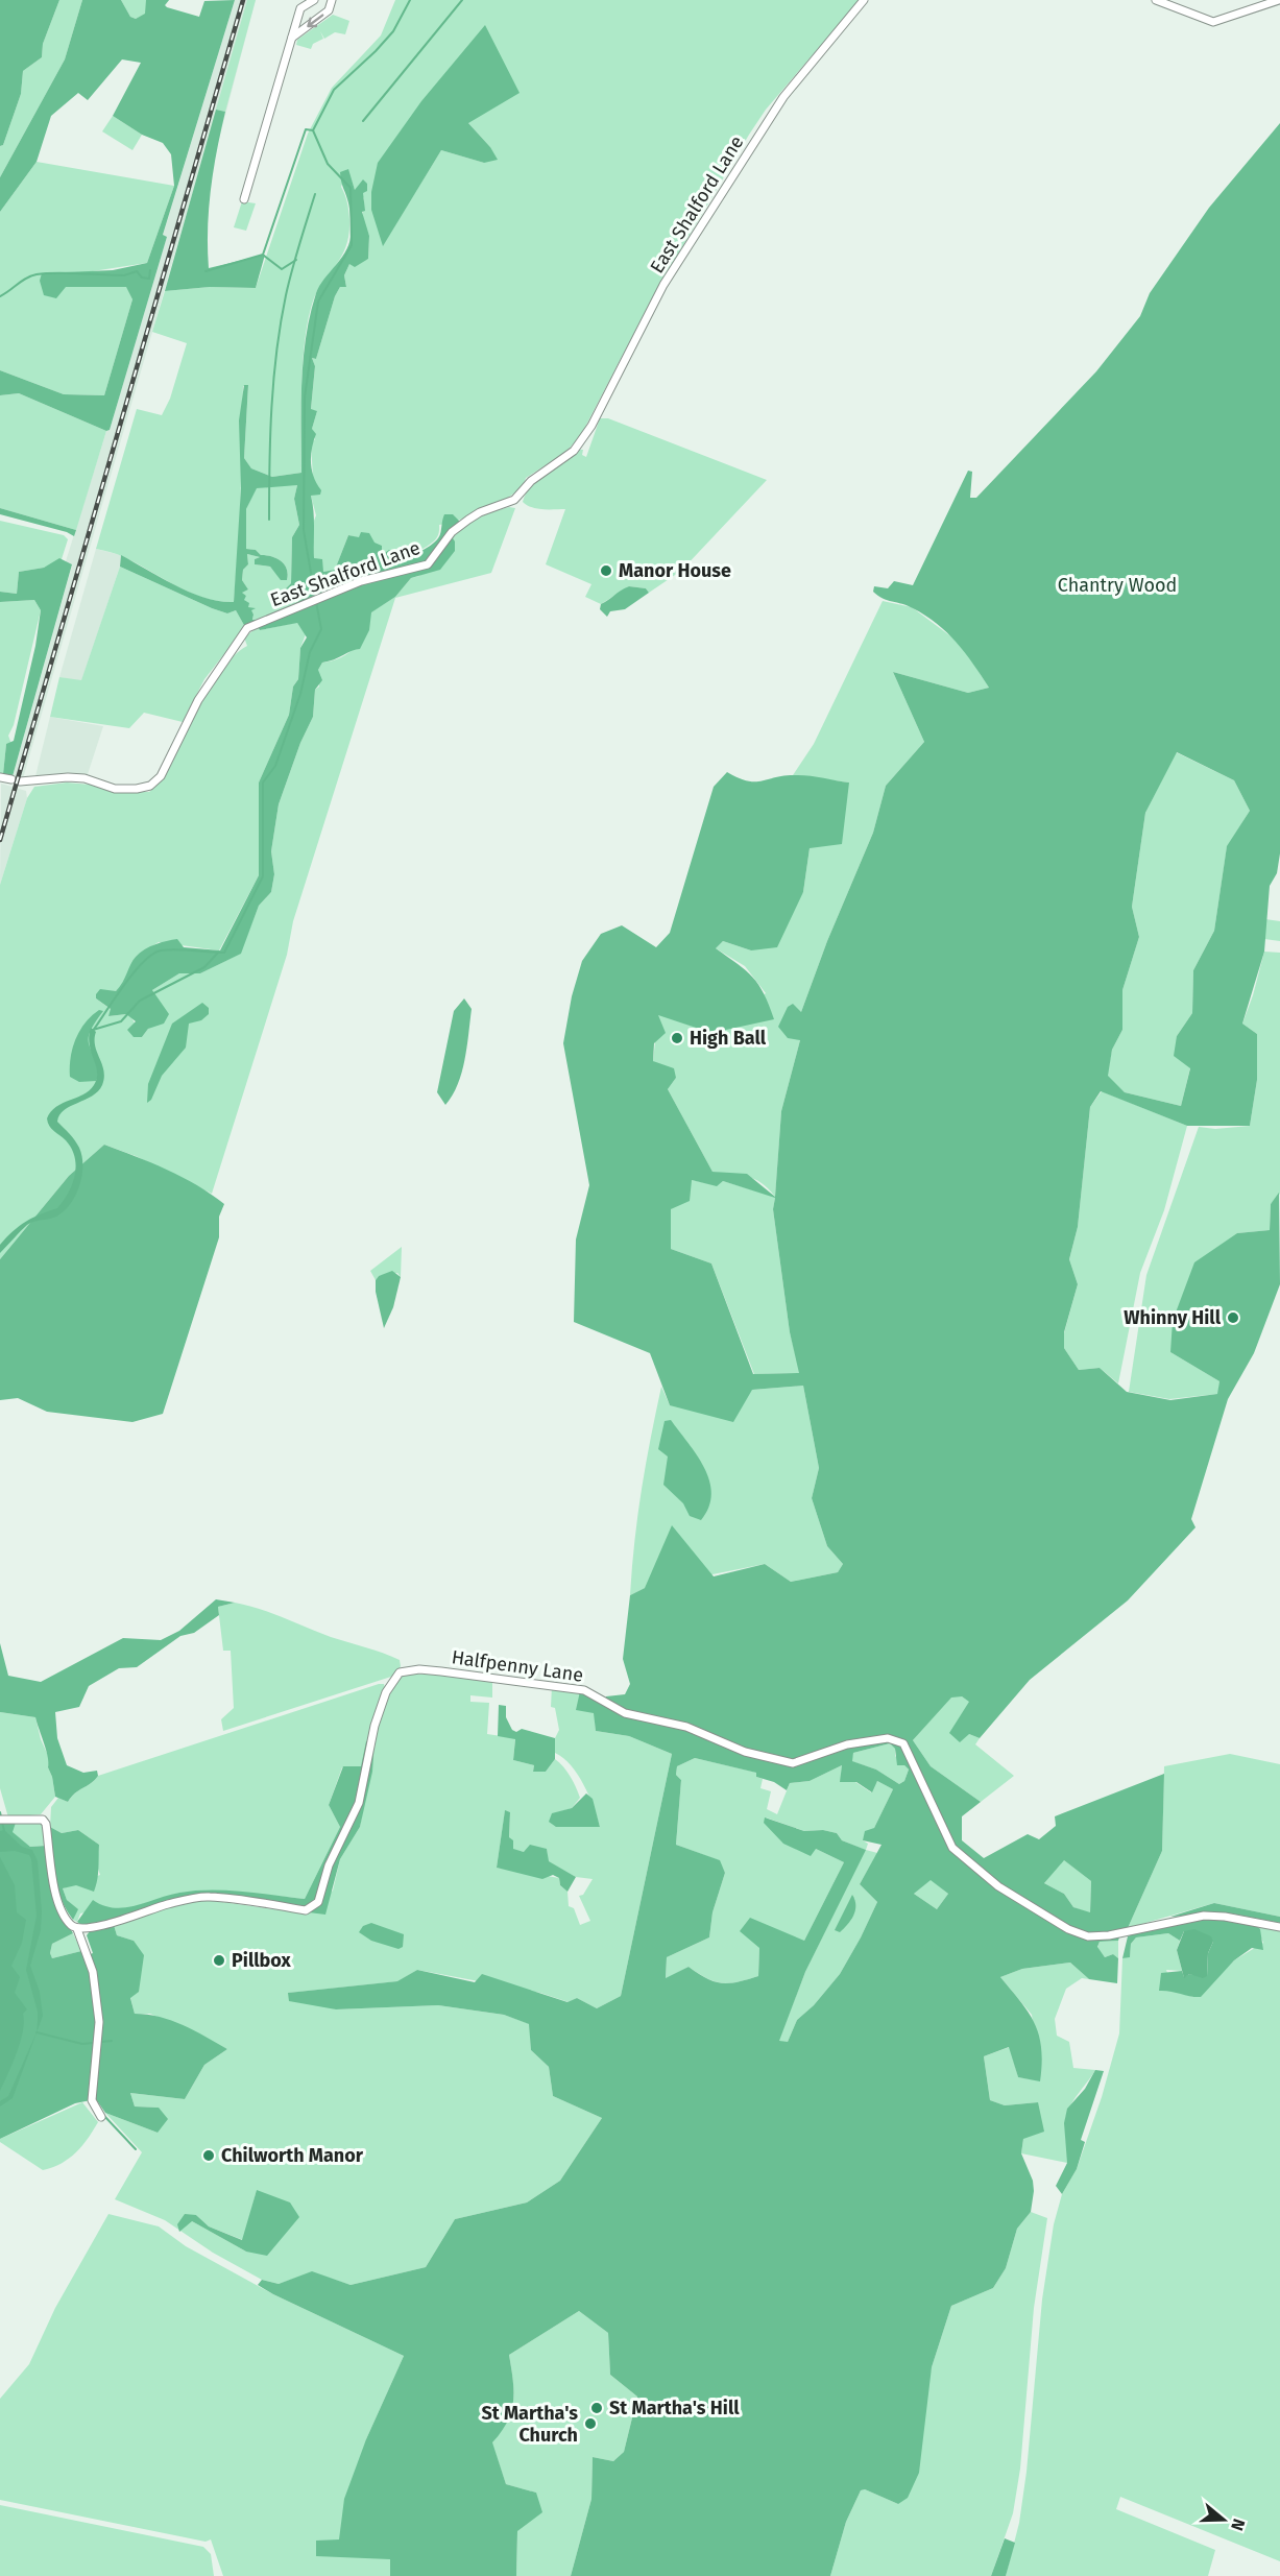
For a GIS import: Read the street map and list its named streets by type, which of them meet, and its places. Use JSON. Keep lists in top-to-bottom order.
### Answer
{
  "streets": {
    "street": ["East Shalford Lane", "Halfpenny Lane"]
  },
  "parks": ["Chantry Wood"],
  "places": [
    "Manor House",
    "High Ball",
    "Whinny Hill",
    "Pillbox",
    "Chilworth Manor",
    "St Martha's Hill",
    "St Martha's Church"
  ],
  "north": "right"
}
